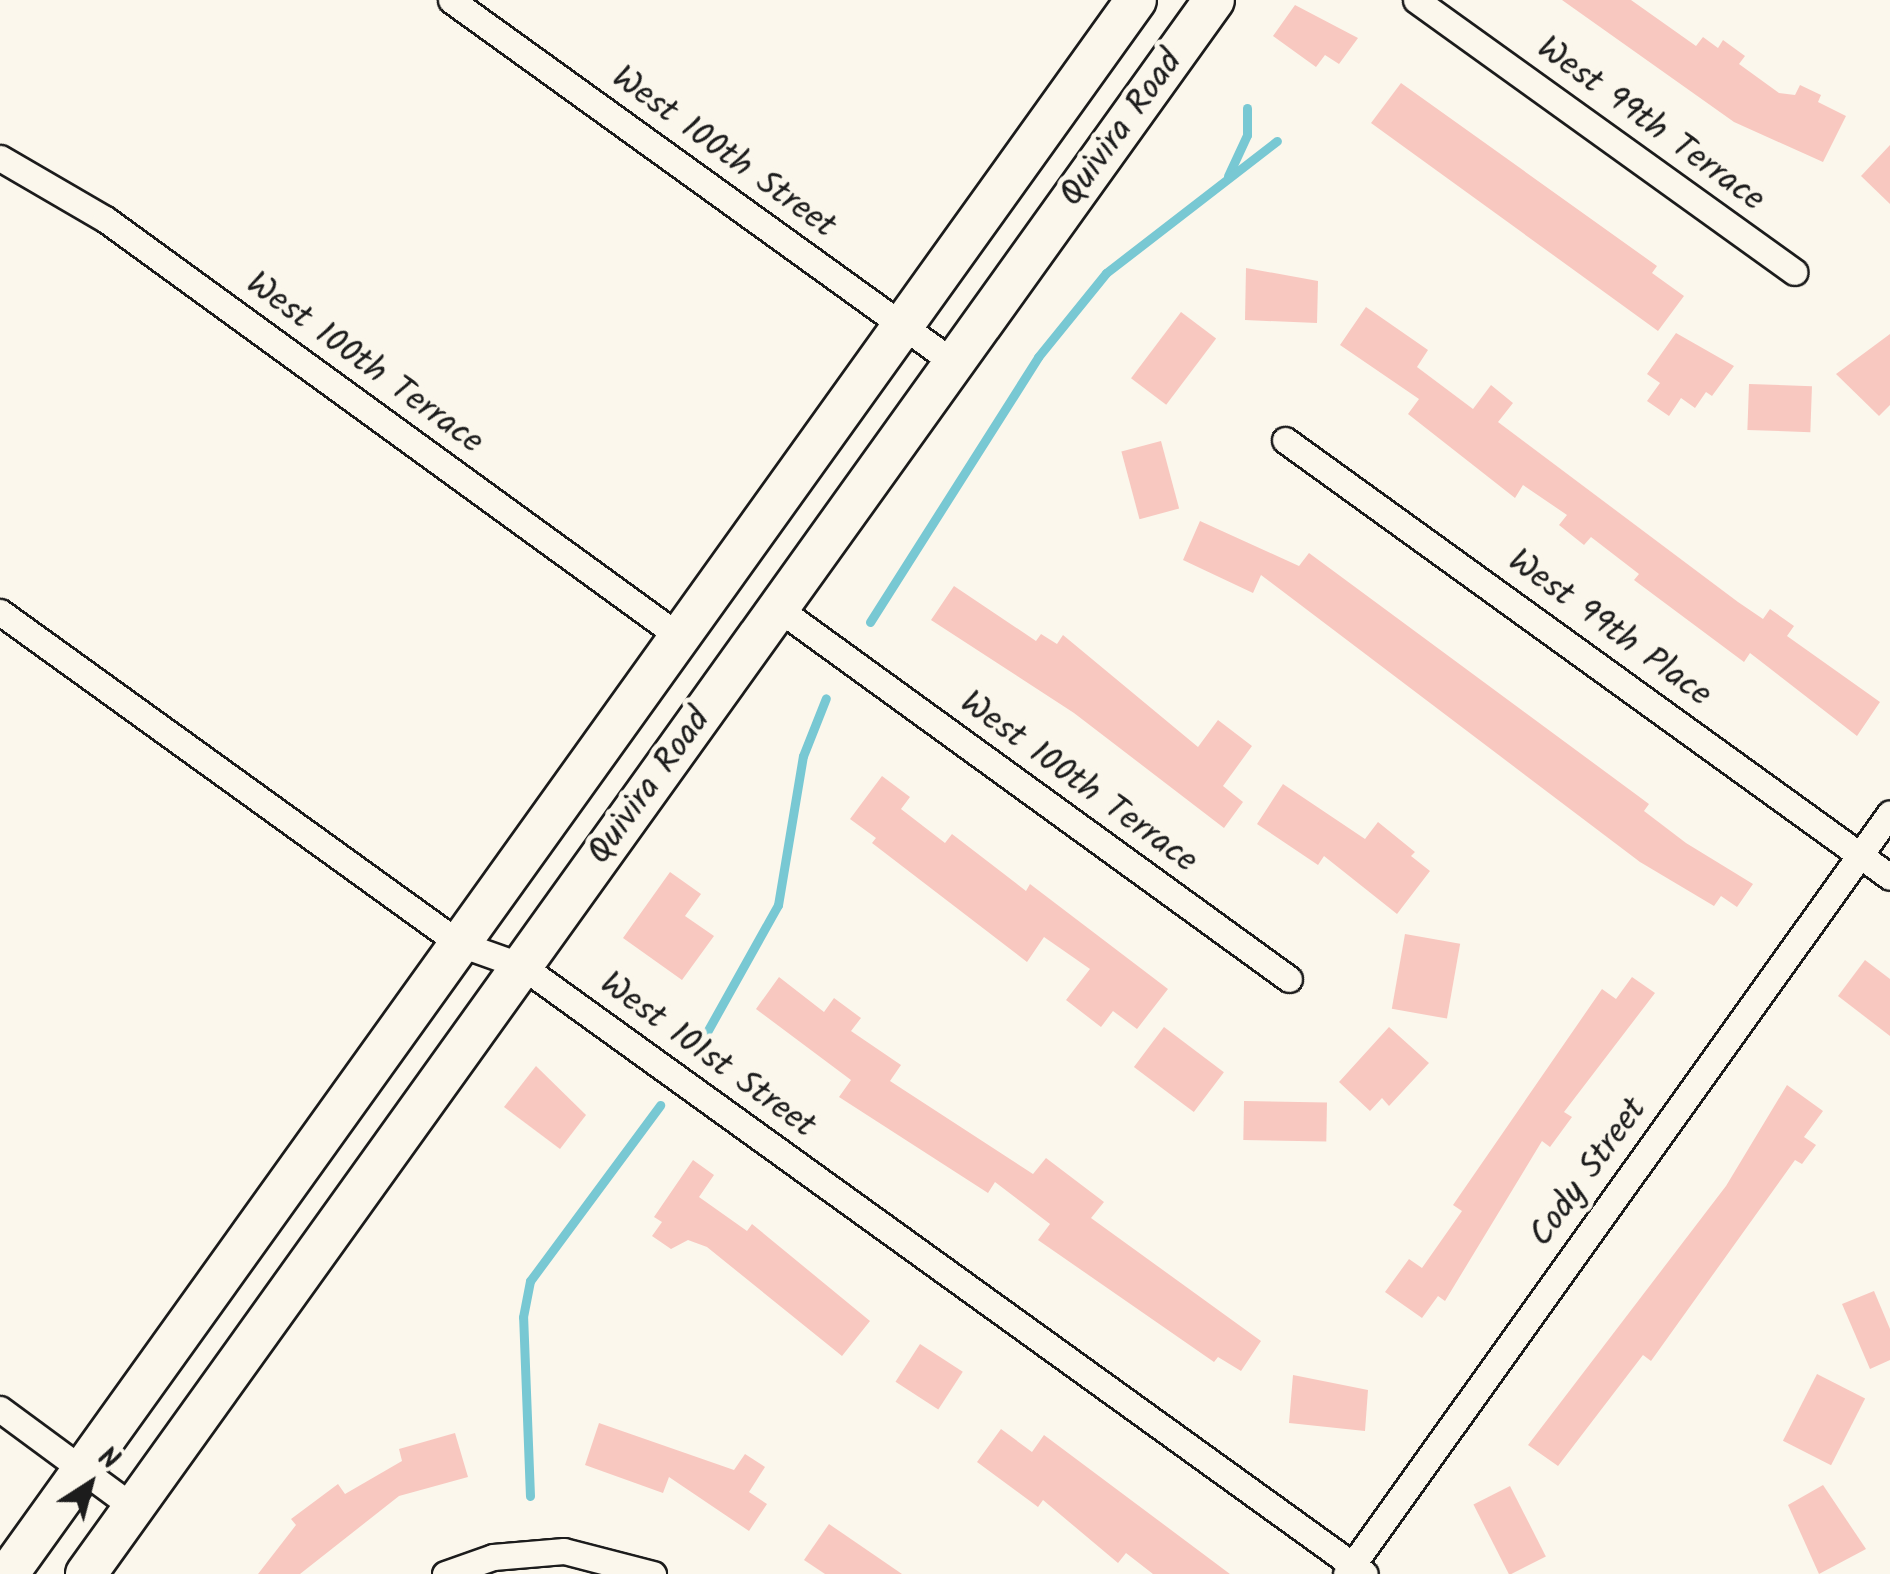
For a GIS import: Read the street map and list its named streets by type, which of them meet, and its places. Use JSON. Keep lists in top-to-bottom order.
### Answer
{
  "streets": {
    "main road": ["Quivira Road"],
    "street": [
      "West 99th Terrace",
      "West 100th Street",
      "West 100th Terrace",
      "West 99th Place",
      "West 101st Street",
      "Cody Street"
    ]
  },
  "crossings": [
    ["Quivira Road", "West 100th Street"],
    ["Quivira Road", "West 100th Terrace"],
    ["Quivira Road", "West 101st Street"],
    ["West 99th Place", "Cody Street"],
    ["West 101st Street", "Cody Street"]
  ],
  "north": "top right"
}
